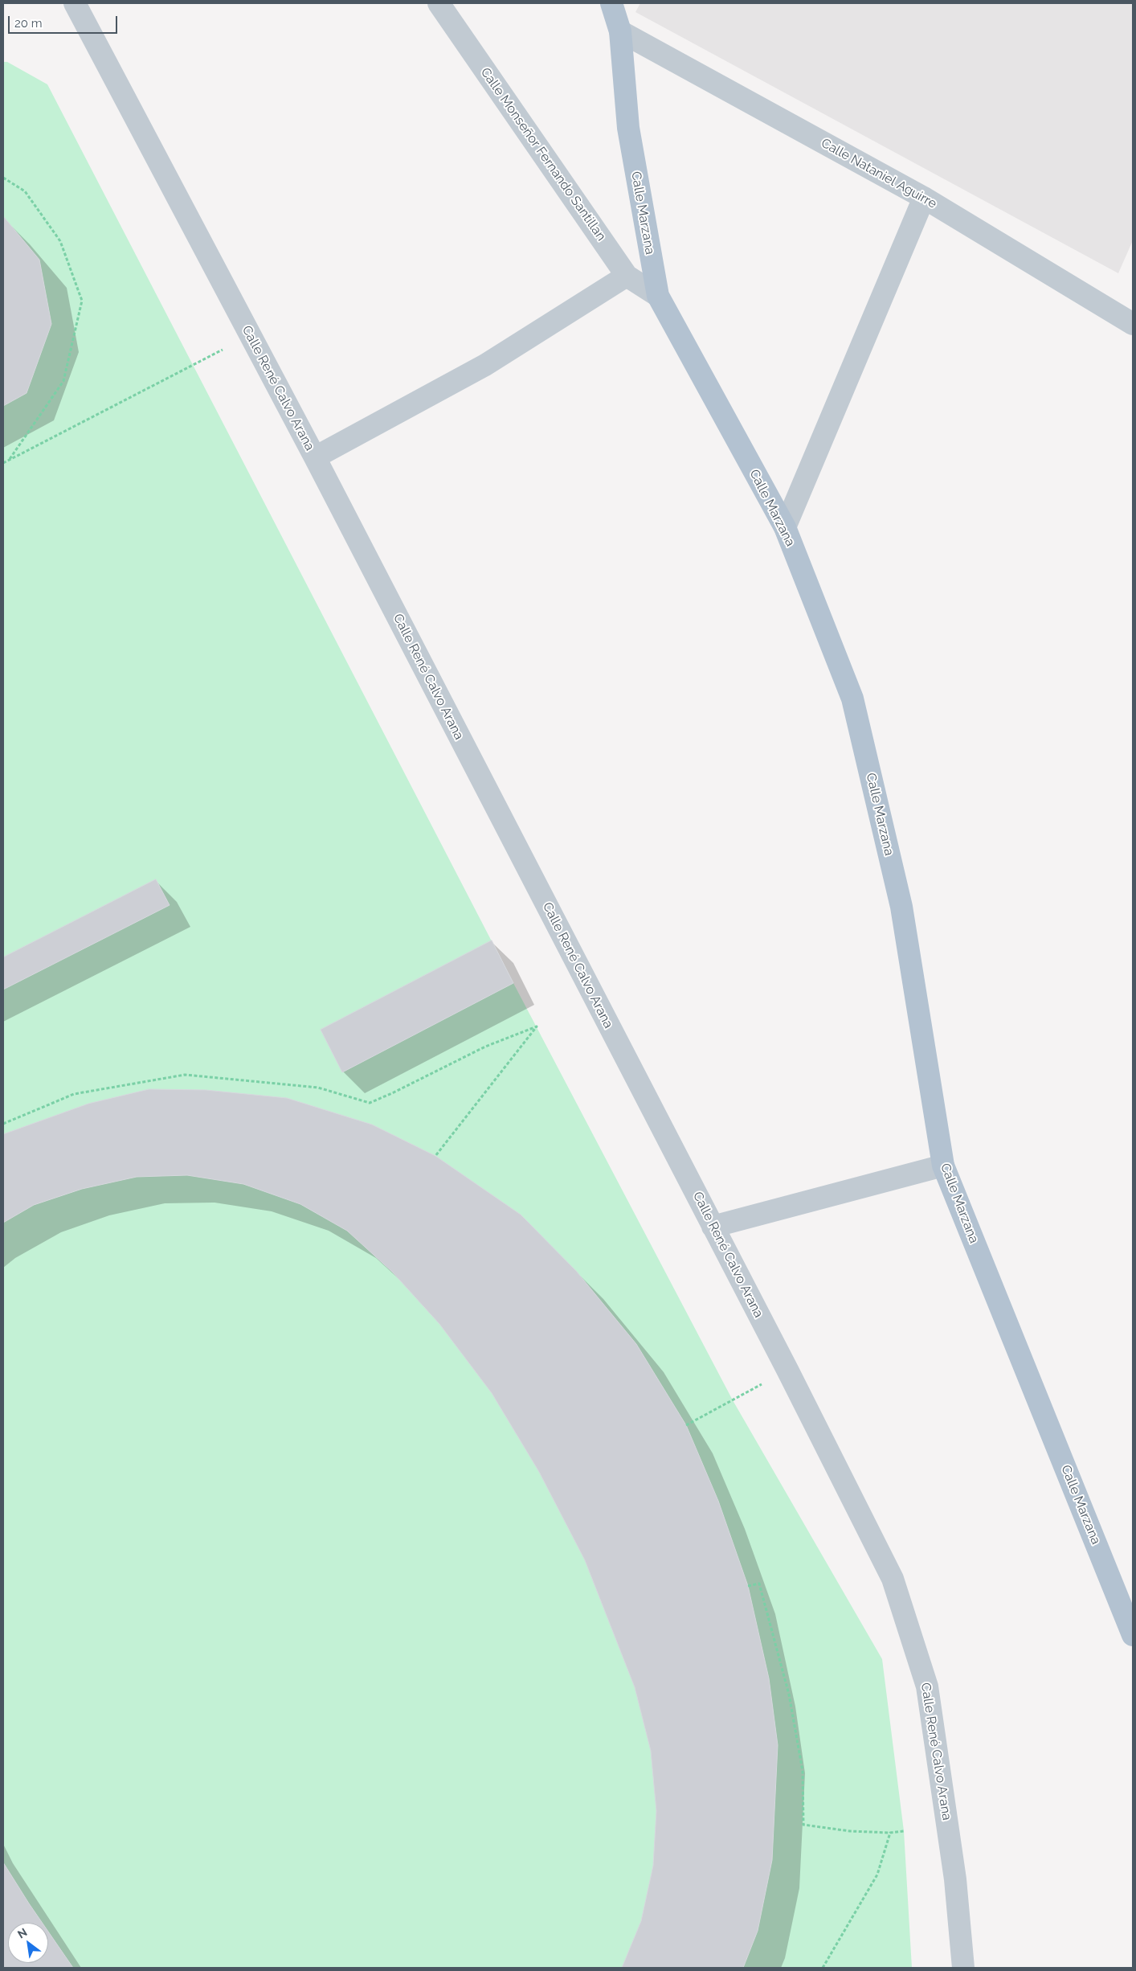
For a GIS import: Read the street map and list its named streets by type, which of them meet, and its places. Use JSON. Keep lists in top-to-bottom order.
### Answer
{
  "streets": {
    "main road": ["Calle Marzana"],
    "street": ["Calle Monseñor Fernando Santillan", "Calle Nataniel Aguirre", "Calle René Calvo Arana"]
  },
  "crossings": [
    ["Calle Monseñor Fernando Santillan", "Calle Marzana"],
    ["Calle Nataniel Aguirre", "Calle Marzana"]
  ],
  "scale_bar": "20 m",
  "north": "top left"
}
